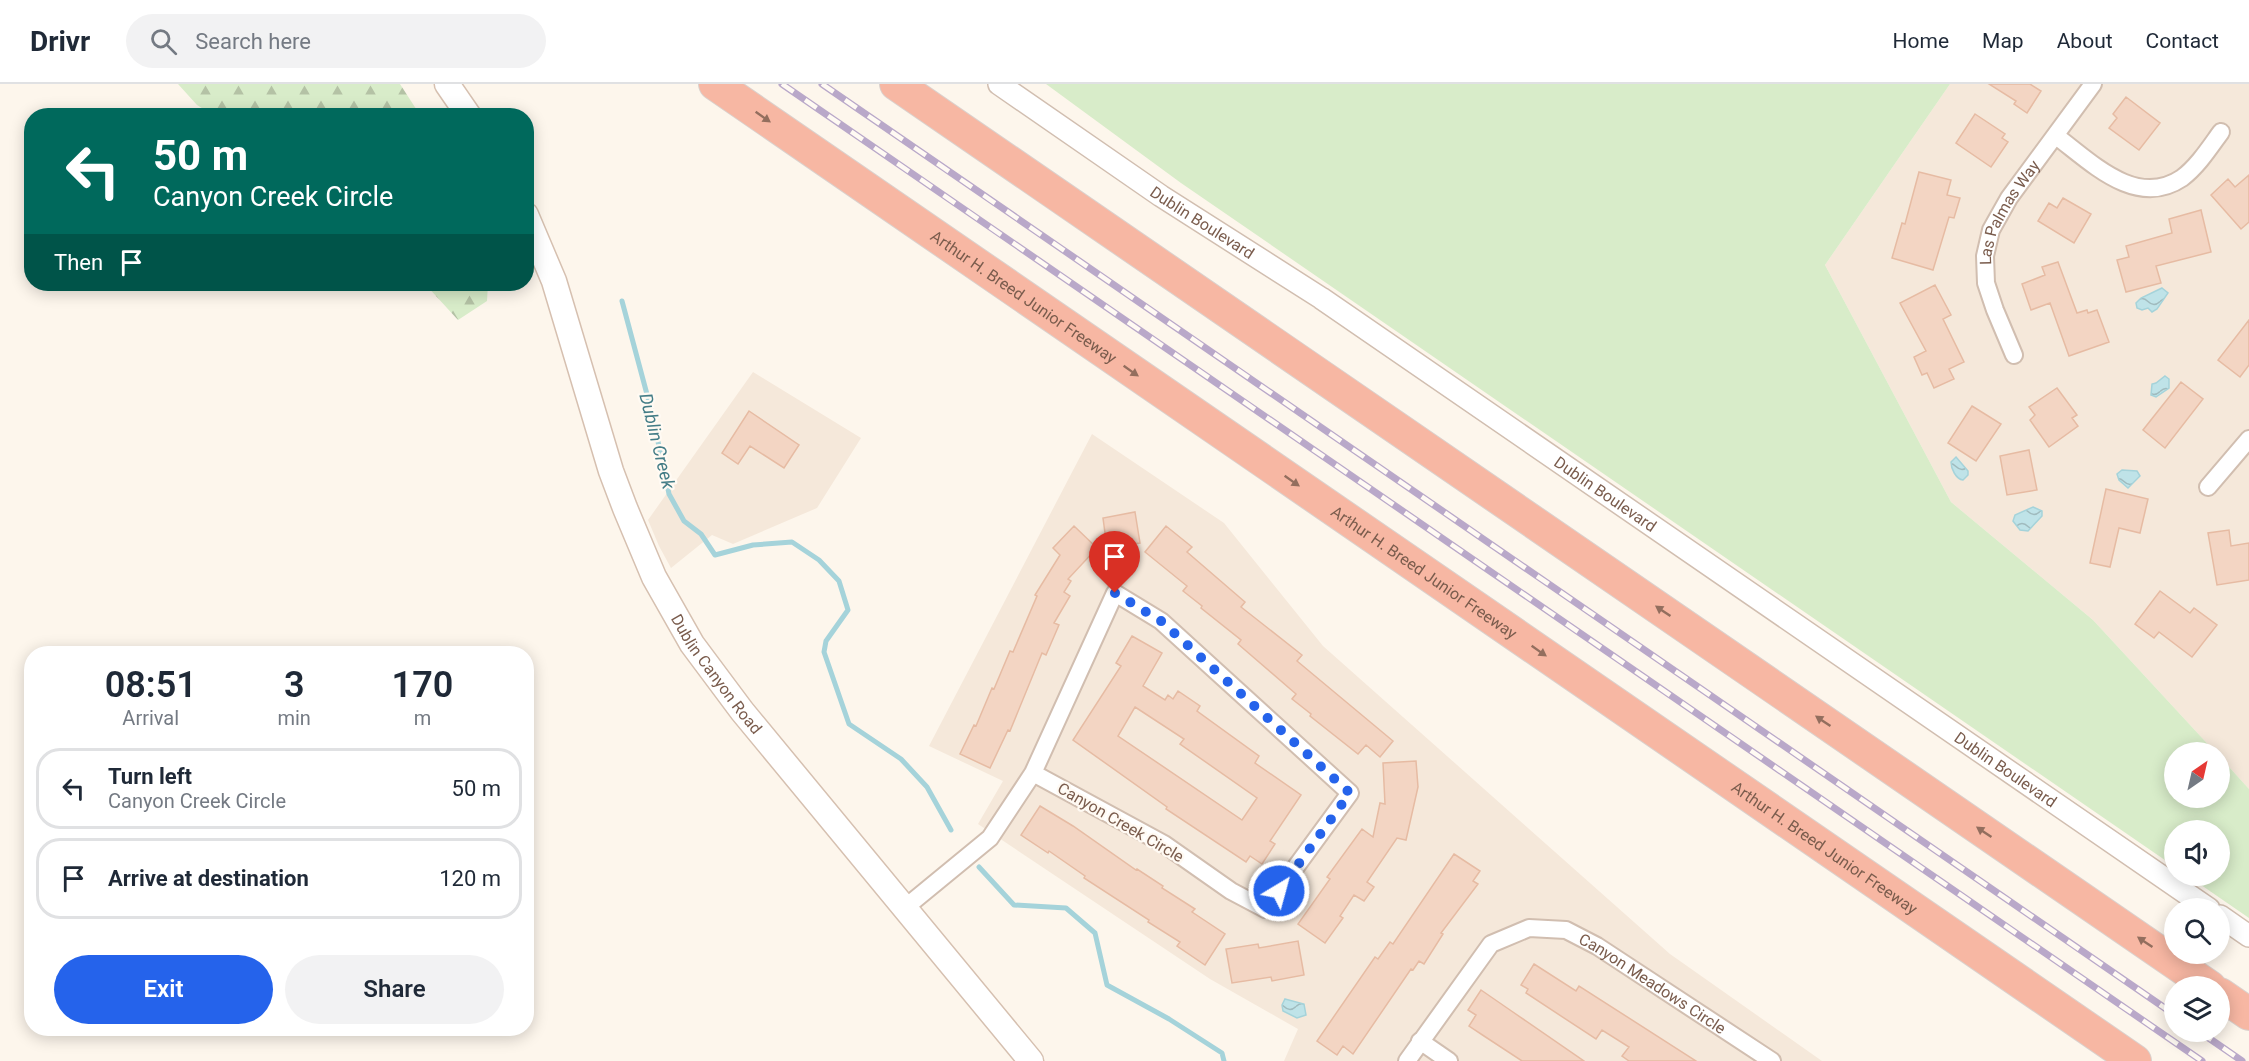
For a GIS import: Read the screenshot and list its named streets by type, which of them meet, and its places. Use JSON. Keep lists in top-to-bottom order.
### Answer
{
  "streets": {
    "highway": ["Arthur H. Breed Junior Freeway"],
    "main road": ["Dublin Canyon Road"],
    "street": [
      "Las Palmas Way",
      "Dublin Boulevard",
      "Canyon Creek Circle",
      "Canyon Meadows Circle"
    ]
  },
  "crossings": [
    ["Dublin Canyon Road", "Canyon Creek Circle"]
  ],
  "water": ["Dublin Creek"],
  "north": "top right",
  "page": {
    "header": "Drivr",
    "search": "Search here",
    "nav": [
      "Home",
      "Map",
      "About",
      "Contact"
    ],
    "turn": ["50 m", "Canyon Creek Circle"],
    "then": "Then",
    "eta": [
      "08:51",
      "Arrival",
      "3",
      "min",
      "170",
      "m"
    ],
    "list": [
      {
        "name": "Turn left",
        "note": "Canyon Creek Circle",
        "value": "50 m"
      },
      {
        "name": "Arrive at destination",
        "value": "120 m"
      }
    ],
    "buttons": ["Exit", "Share"]
  }
}
